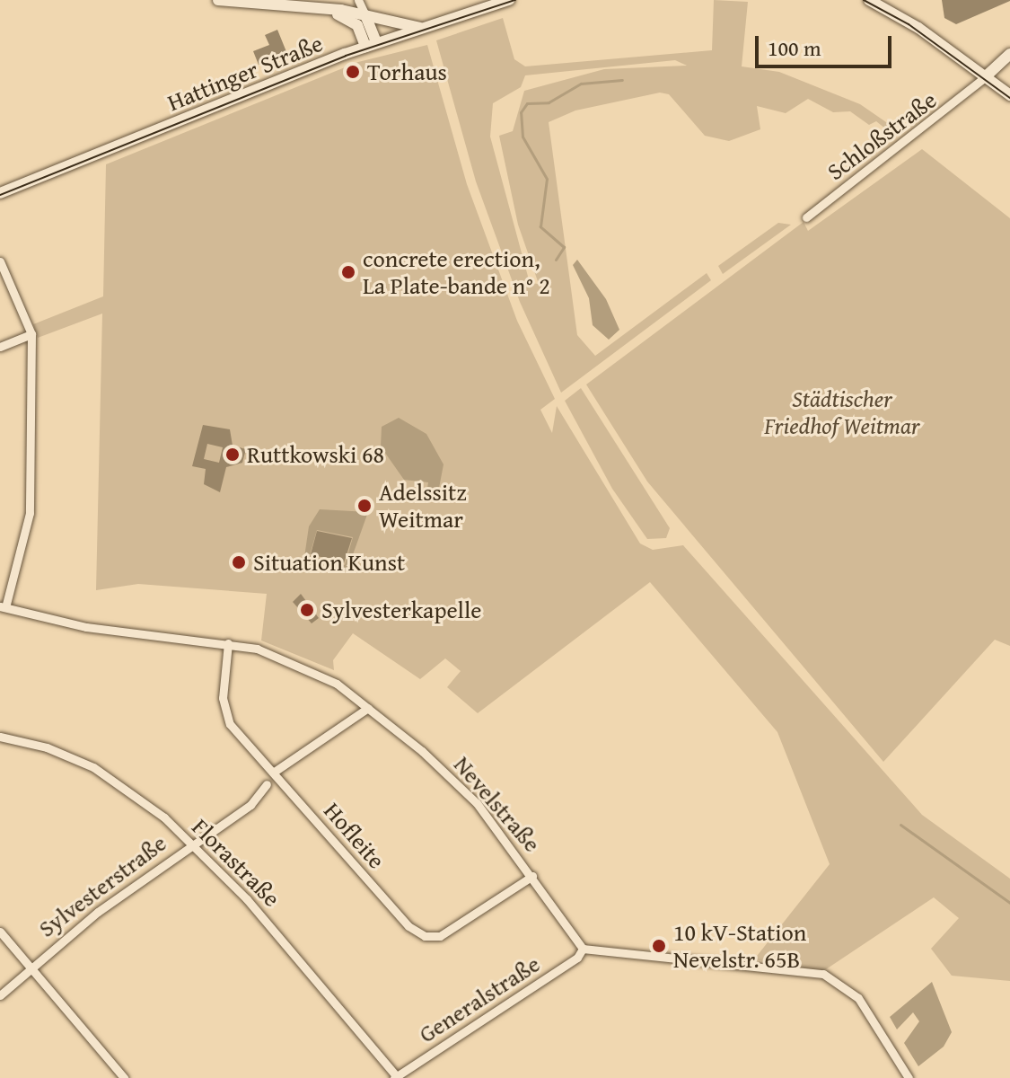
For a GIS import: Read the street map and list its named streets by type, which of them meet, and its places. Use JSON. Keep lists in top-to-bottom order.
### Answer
{
  "streets": {
    "main road": ["Hattinger Straße", "Schloßstraße"],
    "street": [
      "Nevelstraße",
      "Hofleite",
      "Florastraße",
      "Sylvesterstraße",
      "Generalstraße"
    ]
  },
  "crossings": [
    ["Nevelstraße", "Hofleite"],
    ["Nevelstraße", "Generalstraße"],
    ["Florastraße", "Sylvesterstraße"],
    ["Florastraße", "Generalstraße"]
  ],
  "parks": ["Städtischer Friedhof Weitmar"],
  "places": [
    "Torhaus",
    "concrete erection, La Plate-bande n° 2",
    "Ruttkowski 68",
    "Adelssitz Weitmar",
    "Situation Kunst",
    "Sylvesterkapelle",
    "10 kV-Station Nevelstr. 65B"
  ],
  "scale_bar": "100 m"
}
